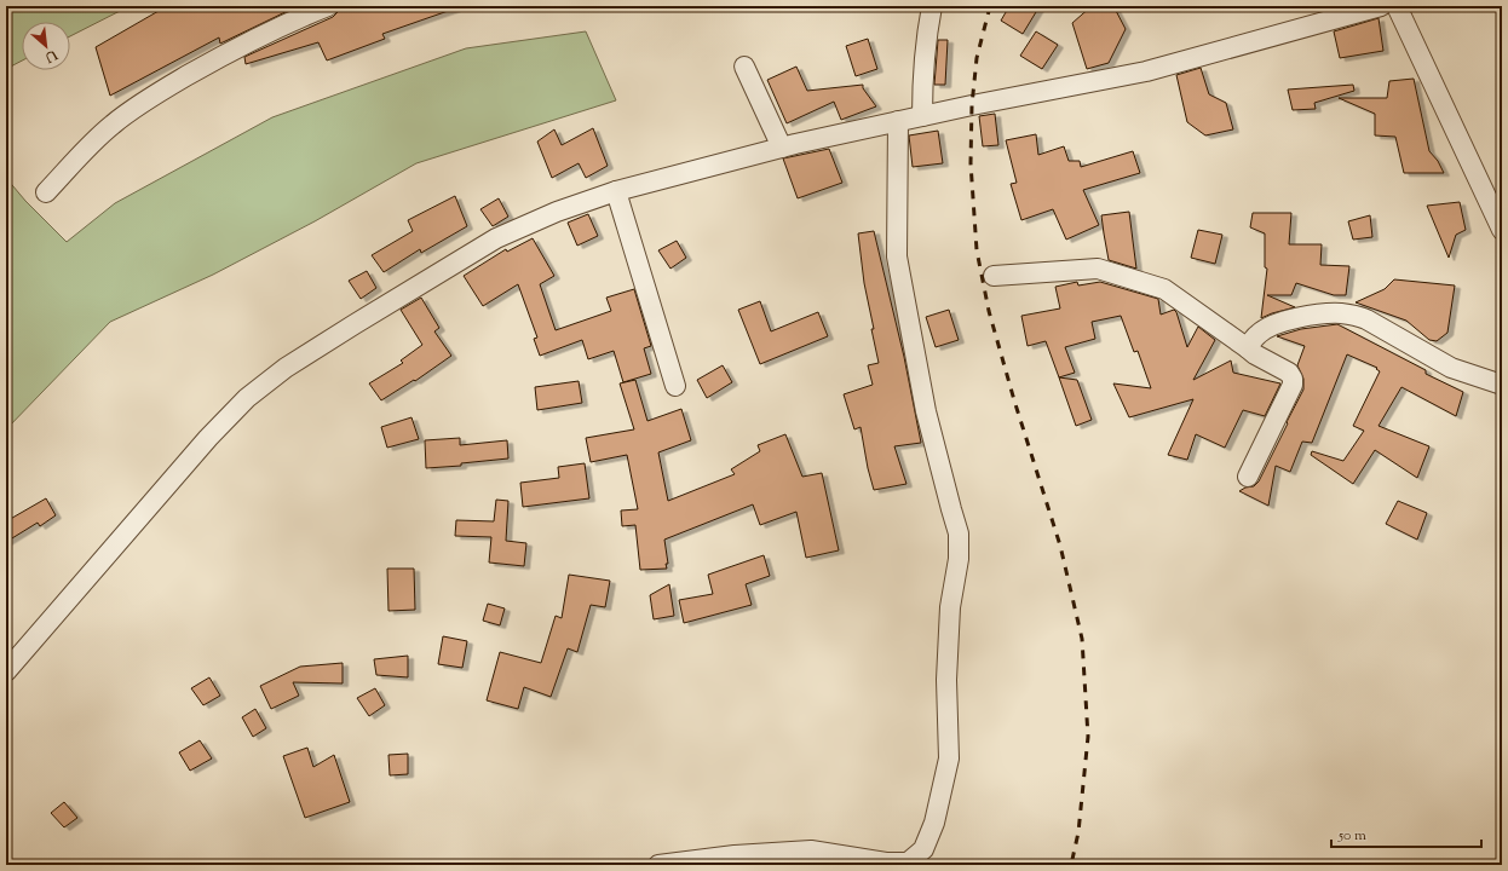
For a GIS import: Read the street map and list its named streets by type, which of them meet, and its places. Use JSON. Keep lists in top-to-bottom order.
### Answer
{
  "scale_bar": "50 m",
  "north": "bottom right"
}
